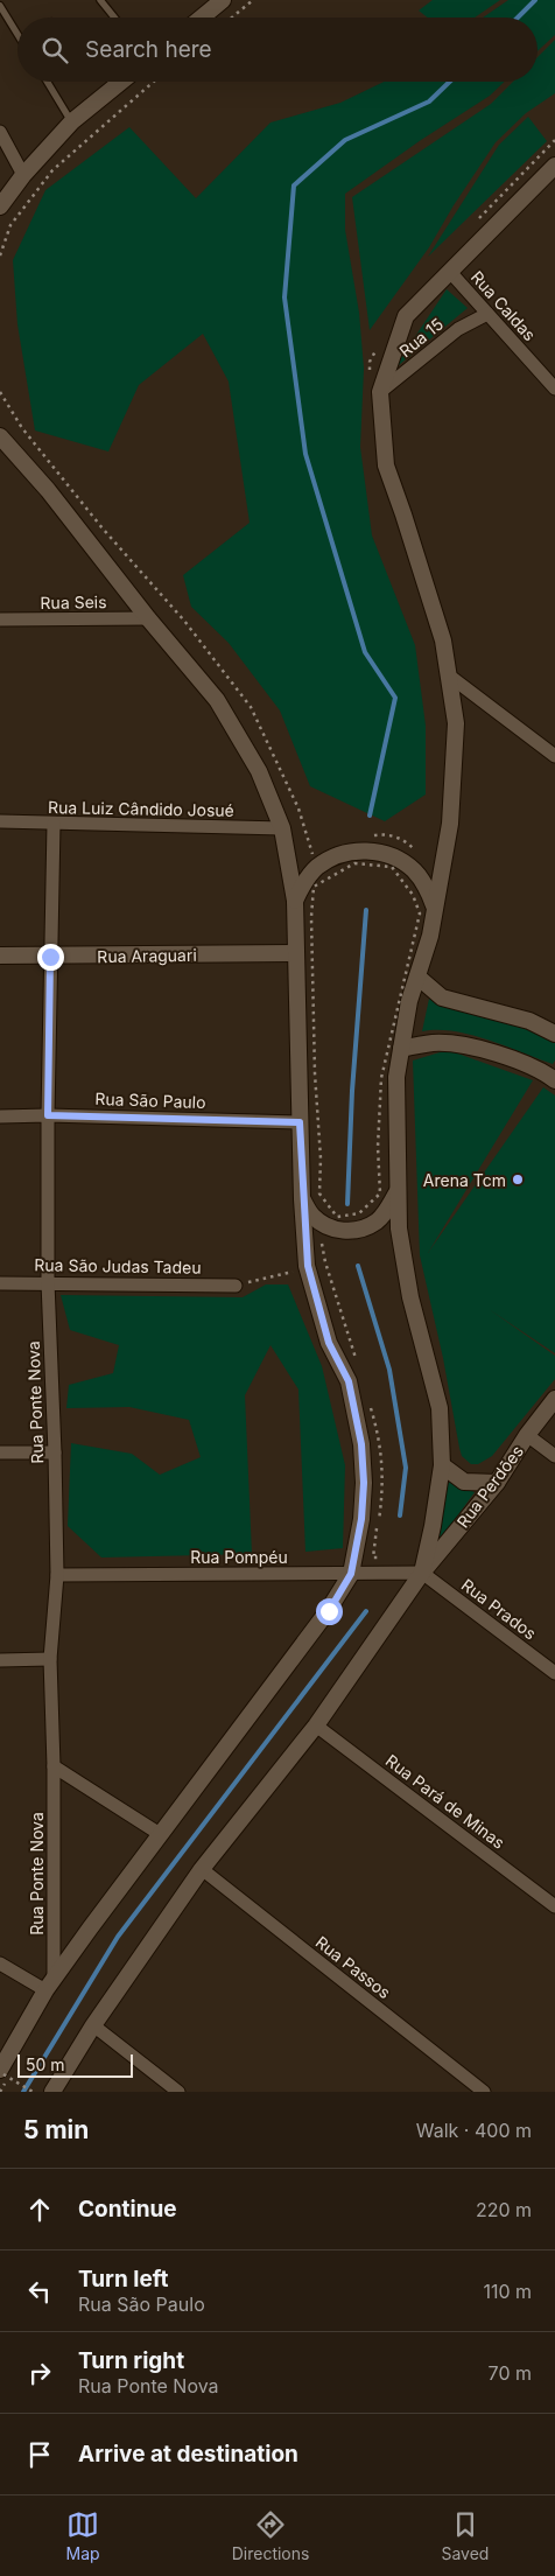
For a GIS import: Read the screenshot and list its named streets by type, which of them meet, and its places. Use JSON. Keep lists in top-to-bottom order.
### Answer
{
  "streets": {
    "main road": ["Rua Araguari", "Rua Perdões"],
    "street": [
      "Rua Caldas",
      "Rua 15",
      "Rua Seis",
      "Rua Luiz Cândido Josué",
      "Rua São Paulo",
      "Rua São Judas Tadeu",
      "Rua Ponte Nova",
      "Rua Pompéu",
      "Rua Prados",
      "Rua Pará de Minas",
      "Rua Passos"
    ]
  },
  "crossings": [
    ["Rua Caldas", "Rua 15"],
    ["Rua Luiz Cândido Josué", "Rua Ponte Nova"],
    ["Rua Araguari", "Rua Ponte Nova"],
    ["Rua São Paulo", "Rua Ponte Nova"],
    ["Rua São Judas Tadeu", "Rua Ponte Nova"],
    ["Rua Ponte Nova", "Rua Pompéu"],
    ["Rua Perdões", "Rua Pompéu"],
    ["Rua Perdões", "Rua Prados"],
    ["Rua Perdões", "Rua Pará de Minas"],
    ["Rua Perdões", "Rua Passos"],
    ["Rua Pompéu", "Rua Prados"]
  ],
  "places": ["Arena Tcm"],
  "scale_bar": "50 m",
  "page": {
    "search": "Search here",
    "scale": "50 m",
    "heading": ["5 min", "Walk · 400 m"],
    "list": [
      ["Continue", "220 m"],
      ["Turn left", "Rua São Paulo", "110 m"],
      ["Turn right", "Rua Ponte Nova", "70 m"],
      "Arrive at destination"
    ],
    "nav": ["Map", "Directions", "Saved"]
  }
}
